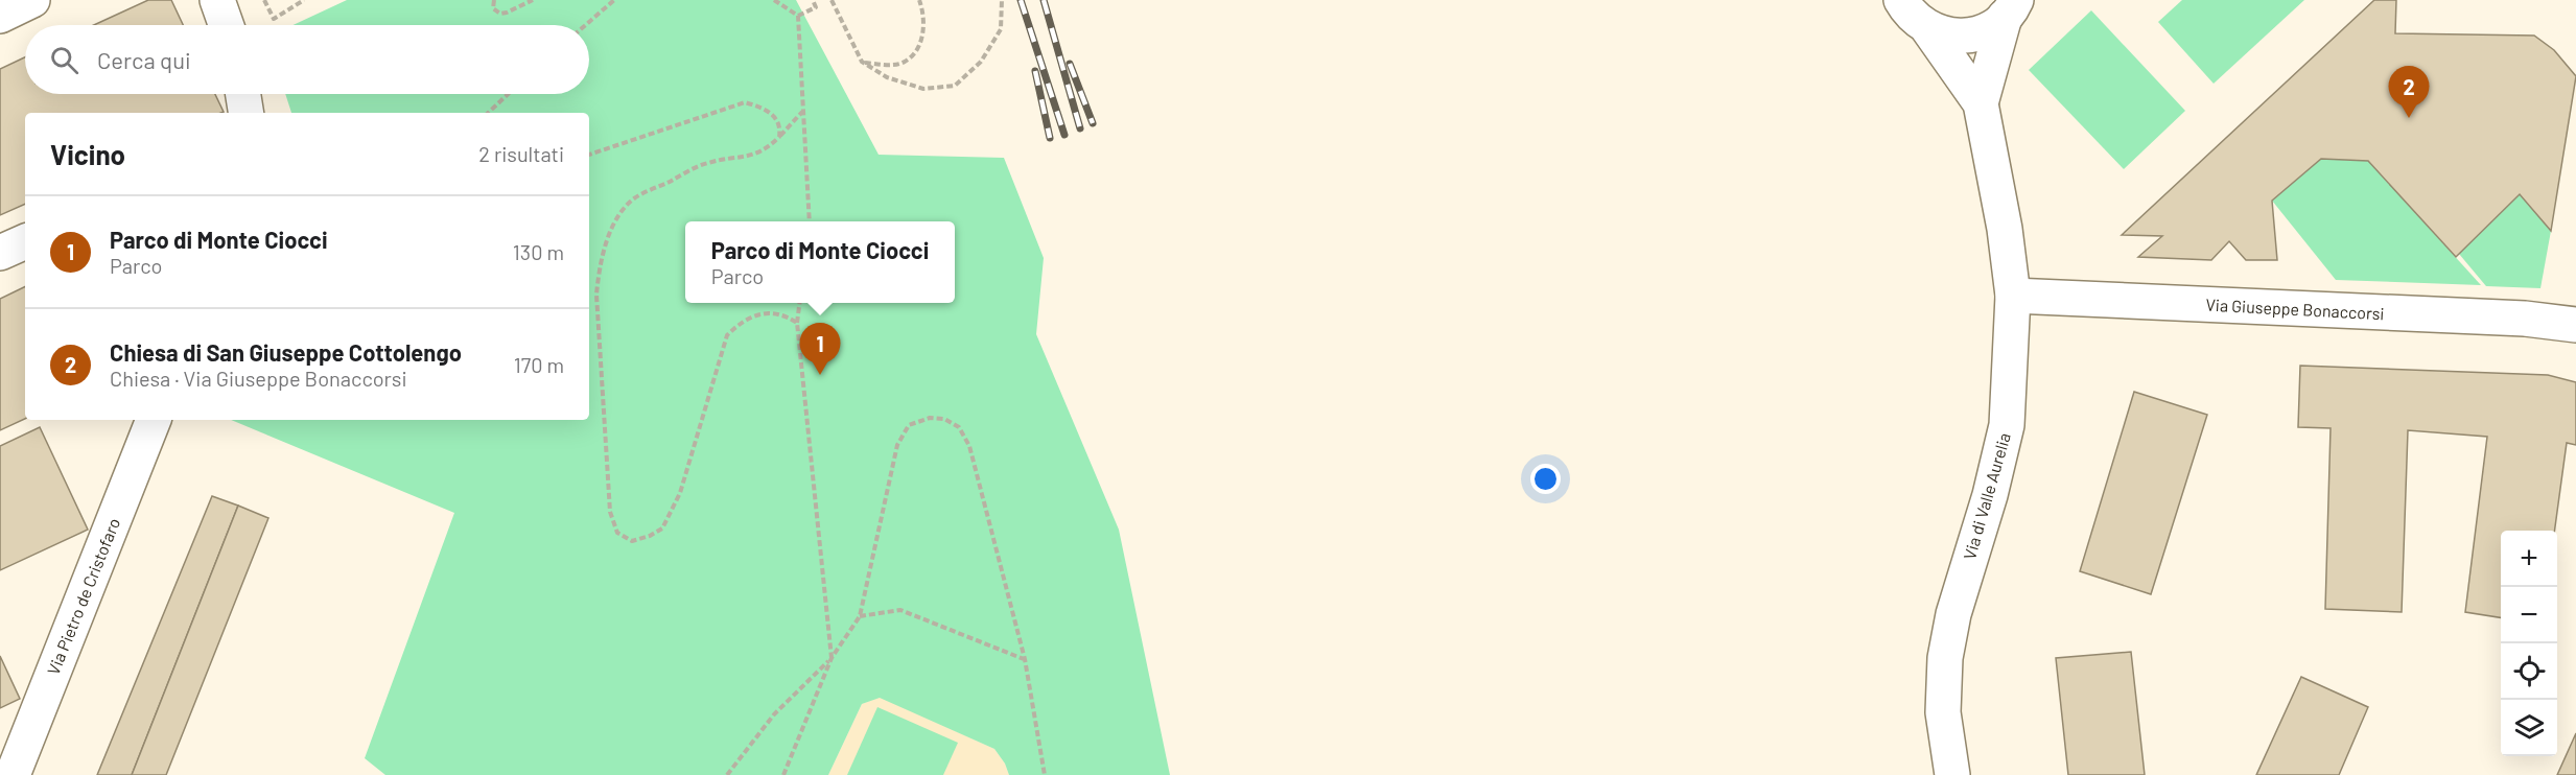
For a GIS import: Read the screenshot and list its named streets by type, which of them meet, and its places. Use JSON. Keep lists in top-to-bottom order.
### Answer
{
  "streets": {
    "street": ["Via Giuseppe Bonaccorsi", "Via di Valle Aurelia", "Via Pietro de Cristofaro"]
  },
  "crossings": [
    ["Via Giuseppe Bonaccorsi", "Via di Valle Aurelia"]
  ],
  "page": {
    "search": "Cerca qui",
    "pins": ["2", "1"],
    "heading": ["Vicino", "2 risultati"],
    "list": [
      {
        "mark": "1",
        "name": "Parco di Monte Ciocci",
        "note": "Parco",
        "value": "130 m"
      },
      {
        "mark": "2",
        "name": "Chiesa di San Giuseppe Cottolengo",
        "note": "Chiesa · Via Giuseppe Bonaccorsi",
        "value": "170 m"
      }
    ],
    "popup": ["Parco di Monte Ciocci", "Parco"],
    "map_buttons": ["+", "−"]
  }
}
